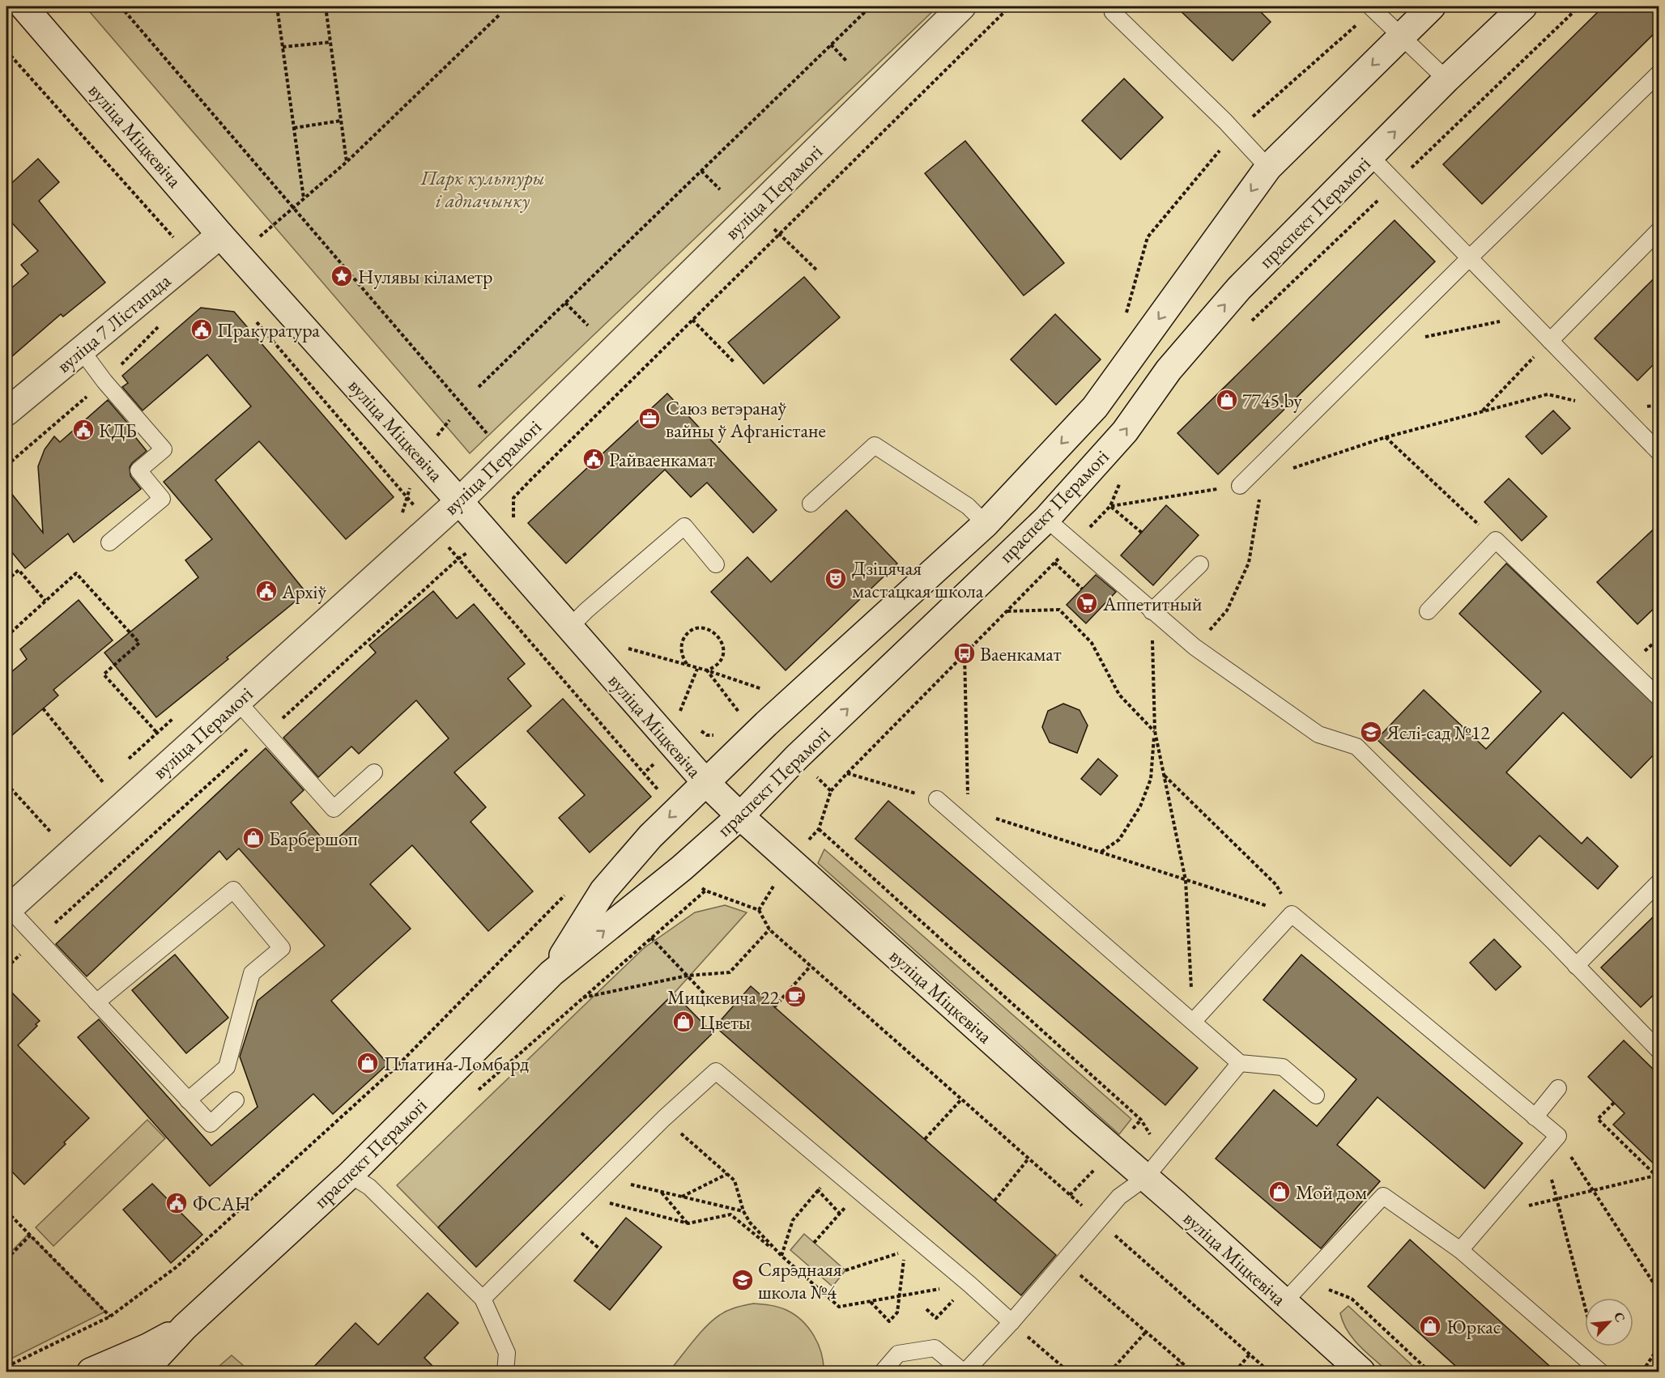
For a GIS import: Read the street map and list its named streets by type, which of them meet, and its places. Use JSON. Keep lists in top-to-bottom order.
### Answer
{
  "streets": {
    "main road": [
      "вуліца Міцкевіча",
      "вуліца Перамогі",
      "праспект Перамогі",
      "вуліца 7 Лістапада"
    ]
  },
  "crossings": [
    ["вуліца Міцкевіча", "вуліца Перамогі"],
    ["вуліца Міцкевіча", "праспект Перамогі"],
    ["вуліца Міцкевіча", "вуліца 7 Лістапада"]
  ],
  "parks": ["Парк культуры і адпачынку"],
  "places": {
    "place": ["Нулявы кіламетр"],
    "public building": [
      "Пракуратура",
      "КДБ",
      "Райваенкамат",
      "Архіў",
      "ФСАН"
    ],
    "shop": [
      "7745.by",
      "Барбершоп",
      "Цветы",
      "Платина-Ломбард",
      "Мой дом",
      "Юркас"
    ],
    "office": ["Саюз ветэранаў вайны ў Афганістане"],
    "theatre": ["Дзіцячая мастацкая школа"],
    "supermarket": ["Аппетитный"],
    "bus stop": ["Ваенкамат"],
    "school or university": ["Яслі-сад №12", "Сярэднаяя школа №4"],
    "cafe": ["Мицкевича 22"]
  },
  "north": "top right"
}
